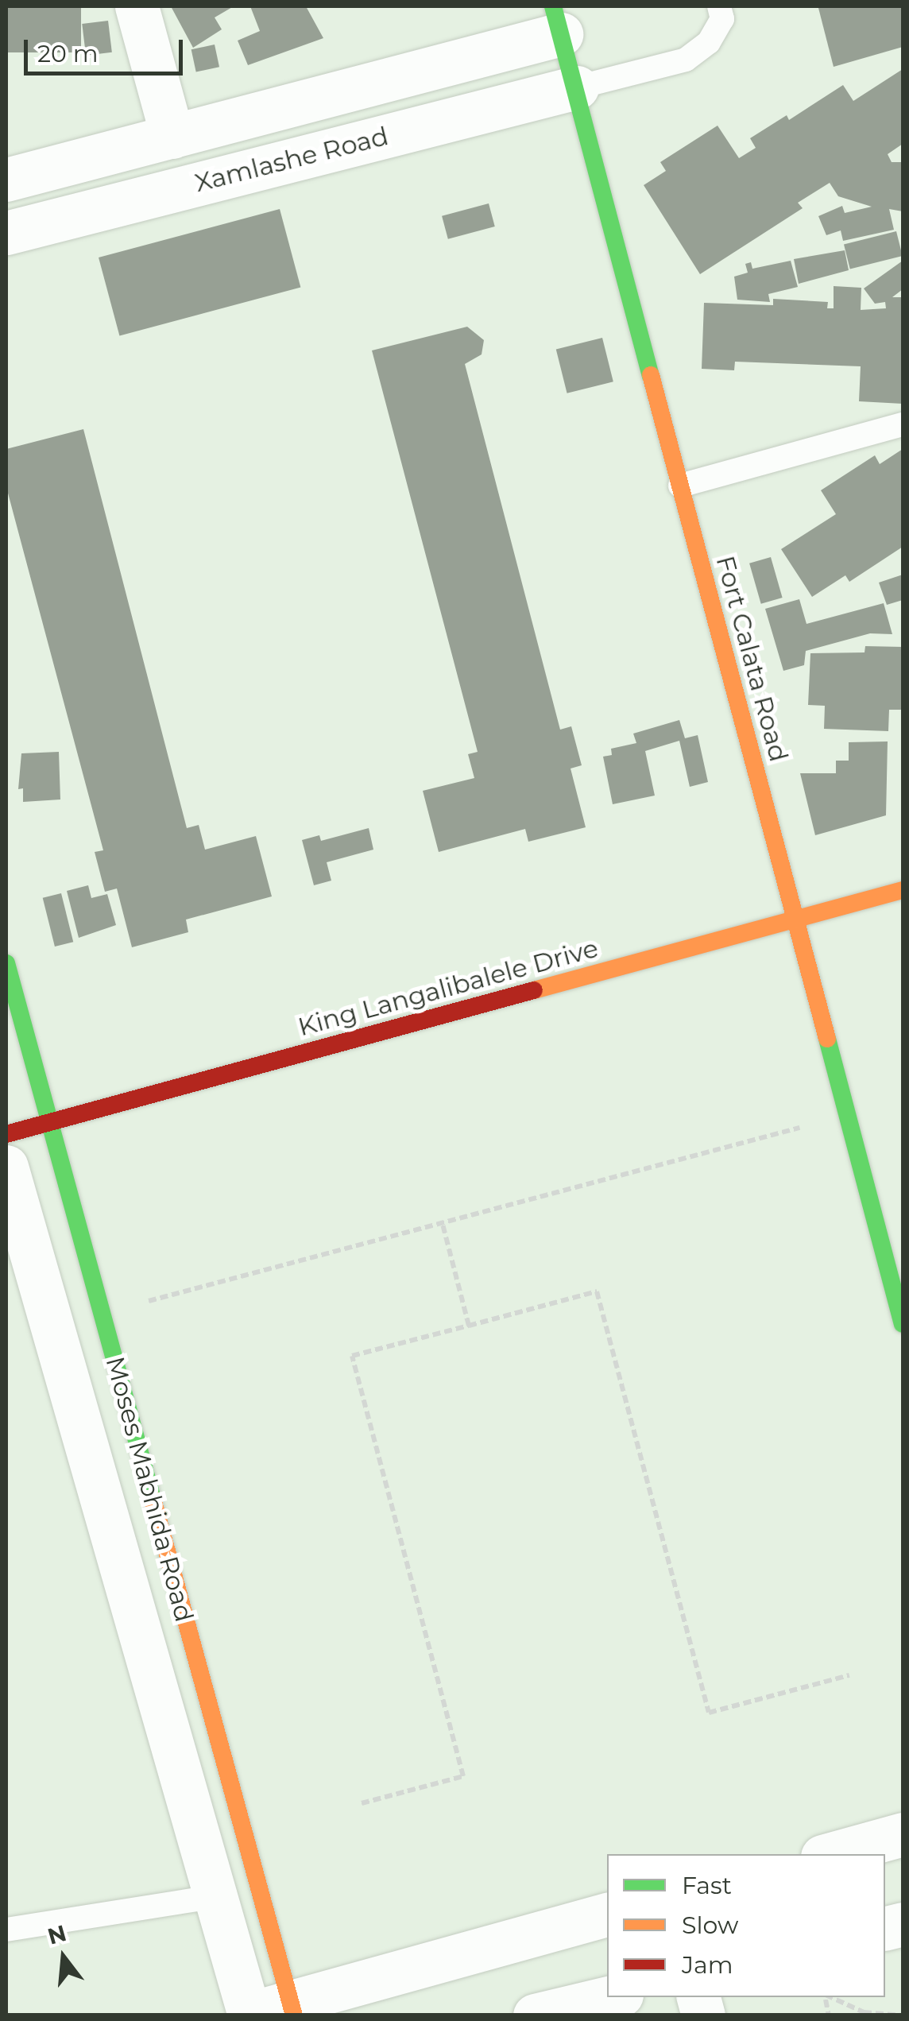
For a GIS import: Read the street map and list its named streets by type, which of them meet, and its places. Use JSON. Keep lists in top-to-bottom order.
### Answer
{
  "streets": {
    "street": [
      "Xamlashe Road",
      "Fort Calata Road",
      "King Langalibalele Drive",
      "Moses Mabhida Road"
    ]
  },
  "crossings": [
    ["Xamlashe Road", "Fort Calata Road"],
    ["Fort Calata Road", "King Langalibalele Drive"],
    ["King Langalibalele Drive", "Moses Mabhida Road"]
  ],
  "legend": ["Fast", "Slow", "Jam"],
  "scale_bar": "20 m",
  "north": "top"
}
